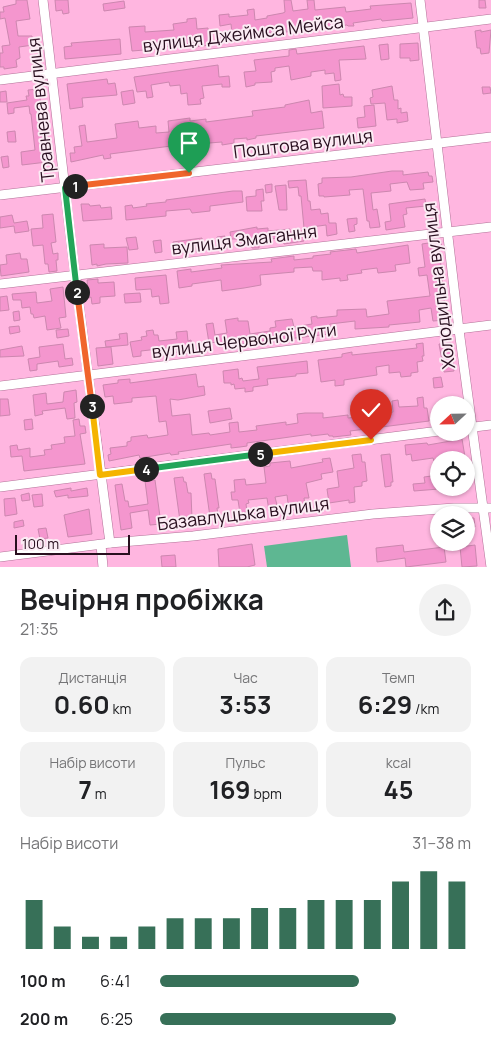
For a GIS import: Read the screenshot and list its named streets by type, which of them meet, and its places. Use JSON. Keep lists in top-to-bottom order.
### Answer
{
  "streets": {
    "street": [
      "вулиця Джеймса Мейса",
      "Травнева вулиця",
      "Поштова вулиця",
      "вулиця Змагання",
      "Холодильна вулиця",
      "вулиця Червоної Рути",
      "Базавлуцька вулиця"
    ]
  },
  "crossings": [
    ["вулиця Джеймса Мейса", "Травнева вулиця"],
    ["вулиця Джеймса Мейса", "Холодильна вулиця"],
    ["Травнева вулиця", "Поштова вулиця"],
    ["Травнева вулиця", "вулиця Змагання"],
    ["Травнева вулиця", "вулиця Червоної Рути"],
    ["Травнева вулиця", "Базавлуцька вулиця"],
    ["Поштова вулиця", "Холодильна вулиця"],
    ["вулиця Змагання", "Холодильна вулиця"],
    ["Холодильна вулиця", "вулиця Червоної Рути"],
    ["Холодильна вулиця", "Базавлуцька вулиця"]
  ],
  "scale_bar": "100 m",
  "north": "left",
  "page": {
    "pins": [
      "1",
      "2",
      "3",
      "5",
      "4"
    ],
    "scale": "100 m",
    "heading": ["Вечірня пробіжка", "21:35"],
    "stats": [
      ["Дистанція", "0.60 km"],
      ["Час", "3:53"],
      ["Темп", "6:29 /km"],
      ["Набір висоти", "7 m"],
      ["Пульс", "169 bpm"],
      ["kcal", "45"]
    ],
    "chart": ["Набір висоти", "31–38 m"],
    "list": [
      {
        "name": "100 m",
        "note": "6:41"
      },
      {
        "name": "200 m",
        "note": "6:25"
      }
    ]
  }
}
